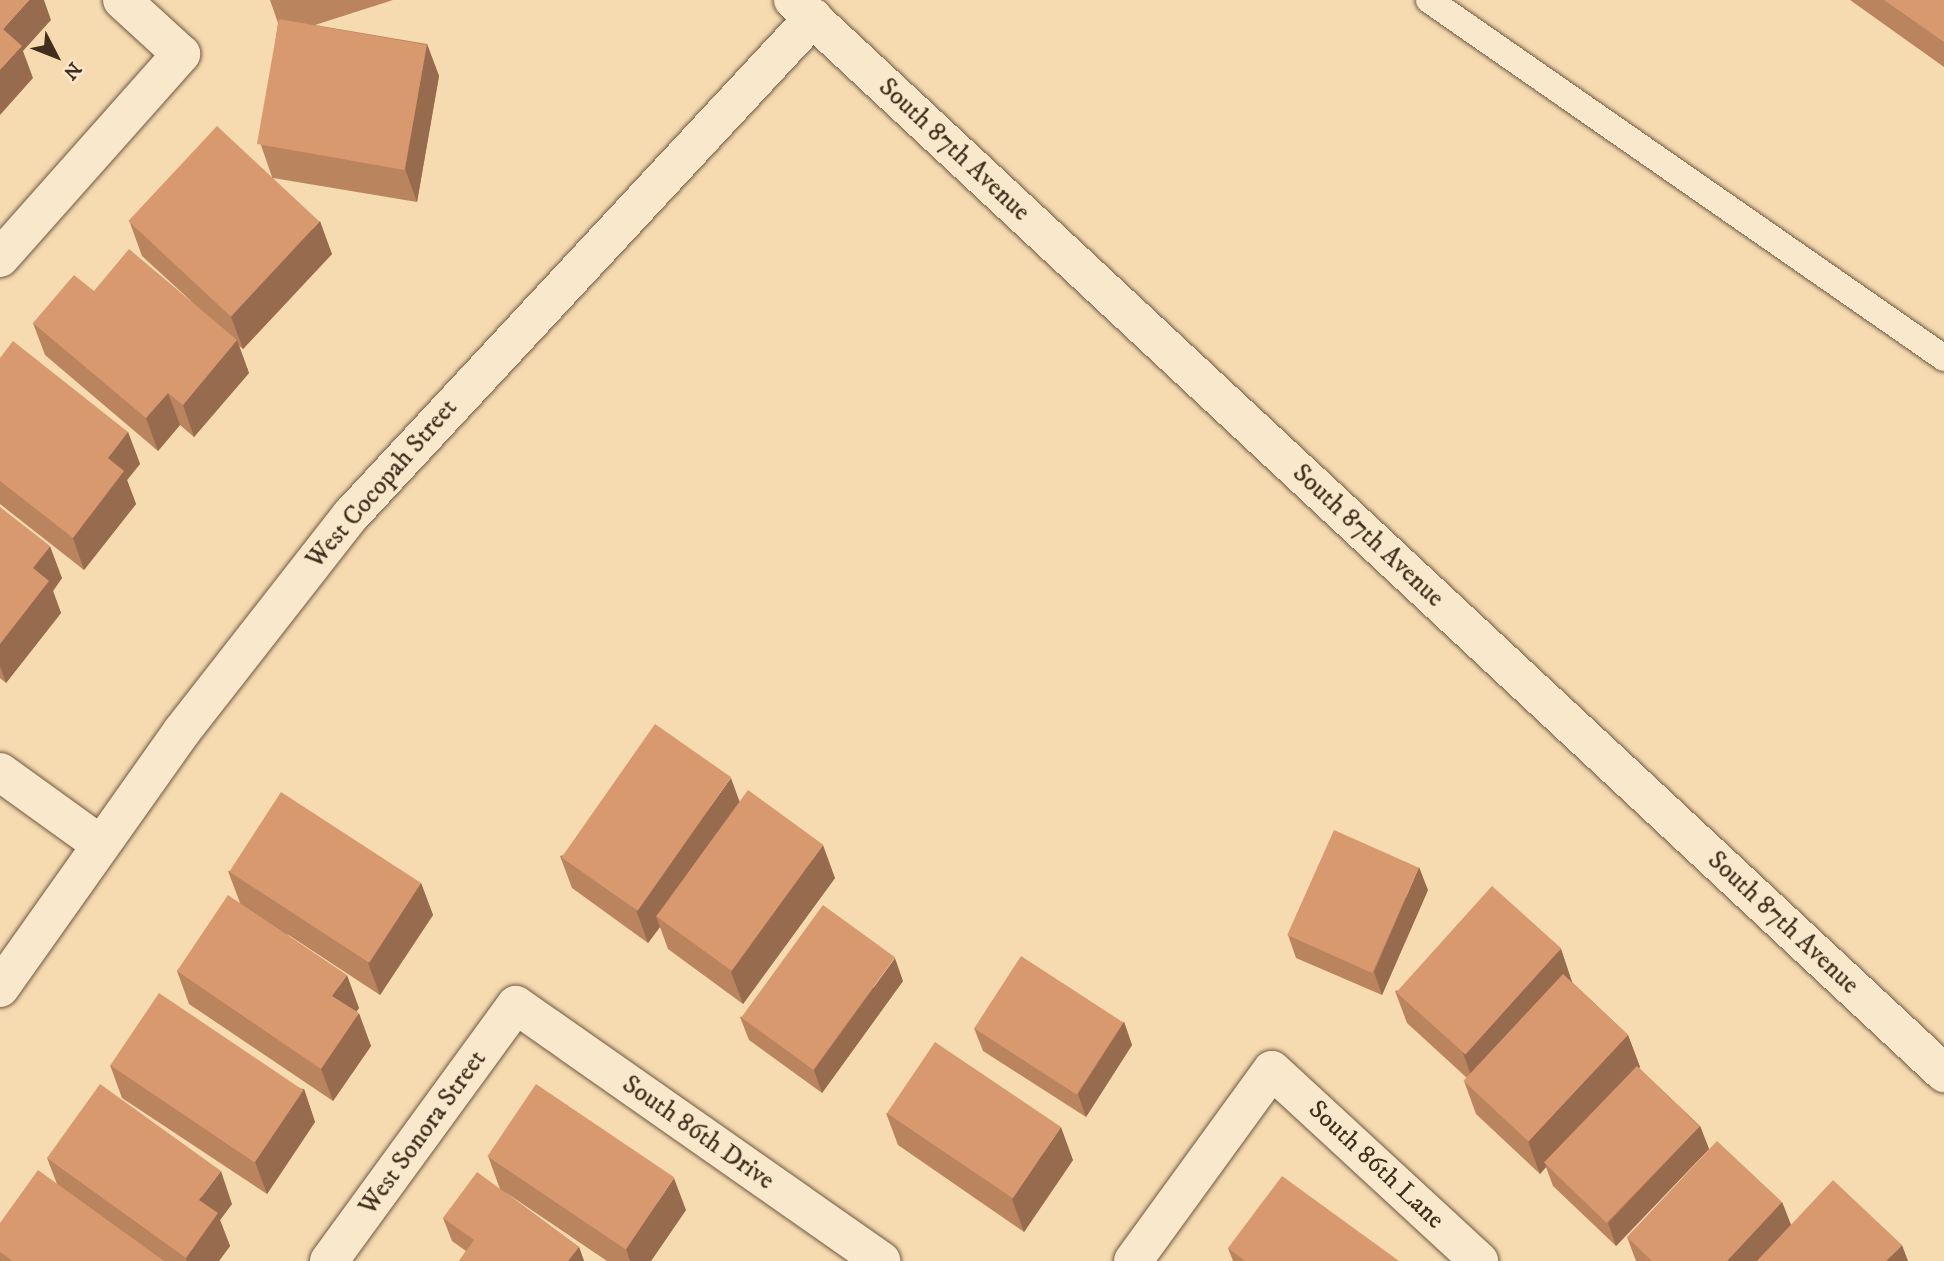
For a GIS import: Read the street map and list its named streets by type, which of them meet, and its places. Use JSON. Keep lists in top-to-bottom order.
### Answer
{
  "streets": {
    "street": [
      "South 87th Avenue",
      "West Cocopah Street",
      "West Sonora Street",
      "South 86th Drive",
      "South 86th Lane"
    ]
  },
  "crossings": [
    ["South 87th Avenue", "West Cocopah Street"],
    ["West Sonora Street", "South 86th Drive"]
  ],
  "north": "bottom right"
}
